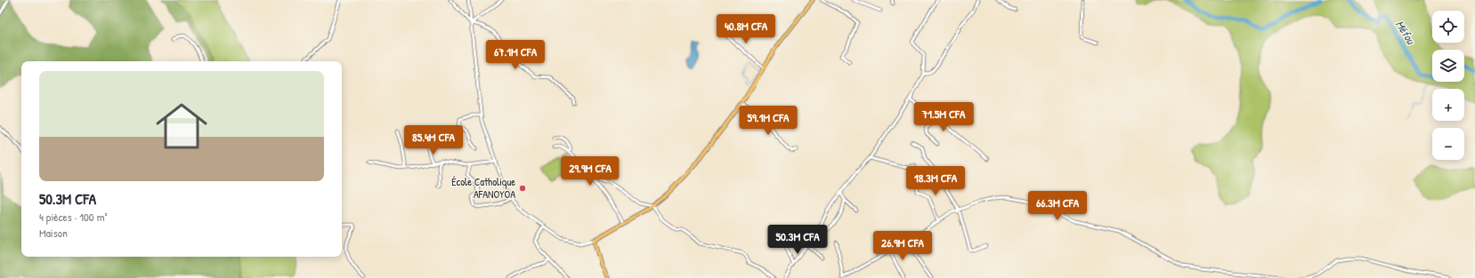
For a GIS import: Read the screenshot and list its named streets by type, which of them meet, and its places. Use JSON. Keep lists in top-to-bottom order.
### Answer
{
  "water": ["Méfou"],
  "places": ["École Catholique AFANOYOA"],
  "page": {
    "map_buttons": ["+", "−"],
    "price": [
      "40.8M CFA",
      "67.1M CFA",
      "71.5M CFA",
      "59.1M CFA",
      "85.4M CFA",
      "29.9M CFA",
      "18.3M CFA",
      "66.3M CFA",
      "50.3M CFA",
      "26.9M CFA"
    ],
    "list": [
      {
        "name": "50.3M CFA",
        "note": "4 pièces · 100 m² · Maison"
      }
    ]
  }
}
